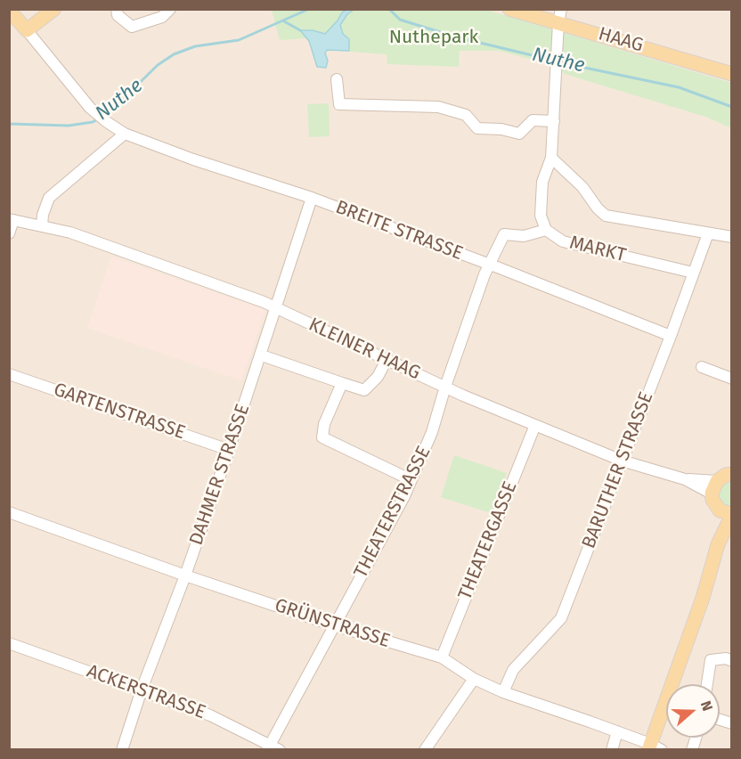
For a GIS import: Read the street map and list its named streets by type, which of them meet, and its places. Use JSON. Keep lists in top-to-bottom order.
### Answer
{
  "streets": {
    "main road": ["HAAG"],
    "street": [
      "BREITE STRASSE",
      "MARKT",
      "KLEINER HAAG",
      "GARTENSTRASSE",
      "BARUTHER STRASSE",
      "DAHMER STRASSE",
      "THEATERSTRASSE",
      "THEATERGASSE",
      "GRÜNSTRASSE",
      "ACKERSTRASSE"
    ]
  },
  "crossings": [
    ["HAAG", "MARKT"],
    ["BREITE STRASSE", "BARUTHER STRASSE"],
    ["BREITE STRASSE", "DAHMER STRASSE"],
    ["BREITE STRASSE", "THEATERSTRASSE"],
    ["MARKT", "BARUTHER STRASSE"],
    ["MARKT", "THEATERSTRASSE"],
    ["KLEINER HAAG", "BARUTHER STRASSE"],
    ["KLEINER HAAG", "DAHMER STRASSE"],
    ["KLEINER HAAG", "THEATERSTRASSE"],
    ["KLEINER HAAG", "THEATERGASSE"],
    ["GARTENSTRASSE", "DAHMER STRASSE"],
    ["BARUTHER STRASSE", "GRÜNSTRASSE"],
    ["DAHMER STRASSE", "GRÜNSTRASSE"],
    ["DAHMER STRASSE", "ACKERSTRASSE"],
    ["THEATERSTRASSE", "GRÜNSTRASSE"],
    ["THEATERSTRASSE", "ACKERSTRASSE"],
    ["THEATERGASSE", "GRÜNSTRASSE"]
  ],
  "water": ["Nuthe"],
  "parks": ["Nuthepark"],
  "north": "right"
}
